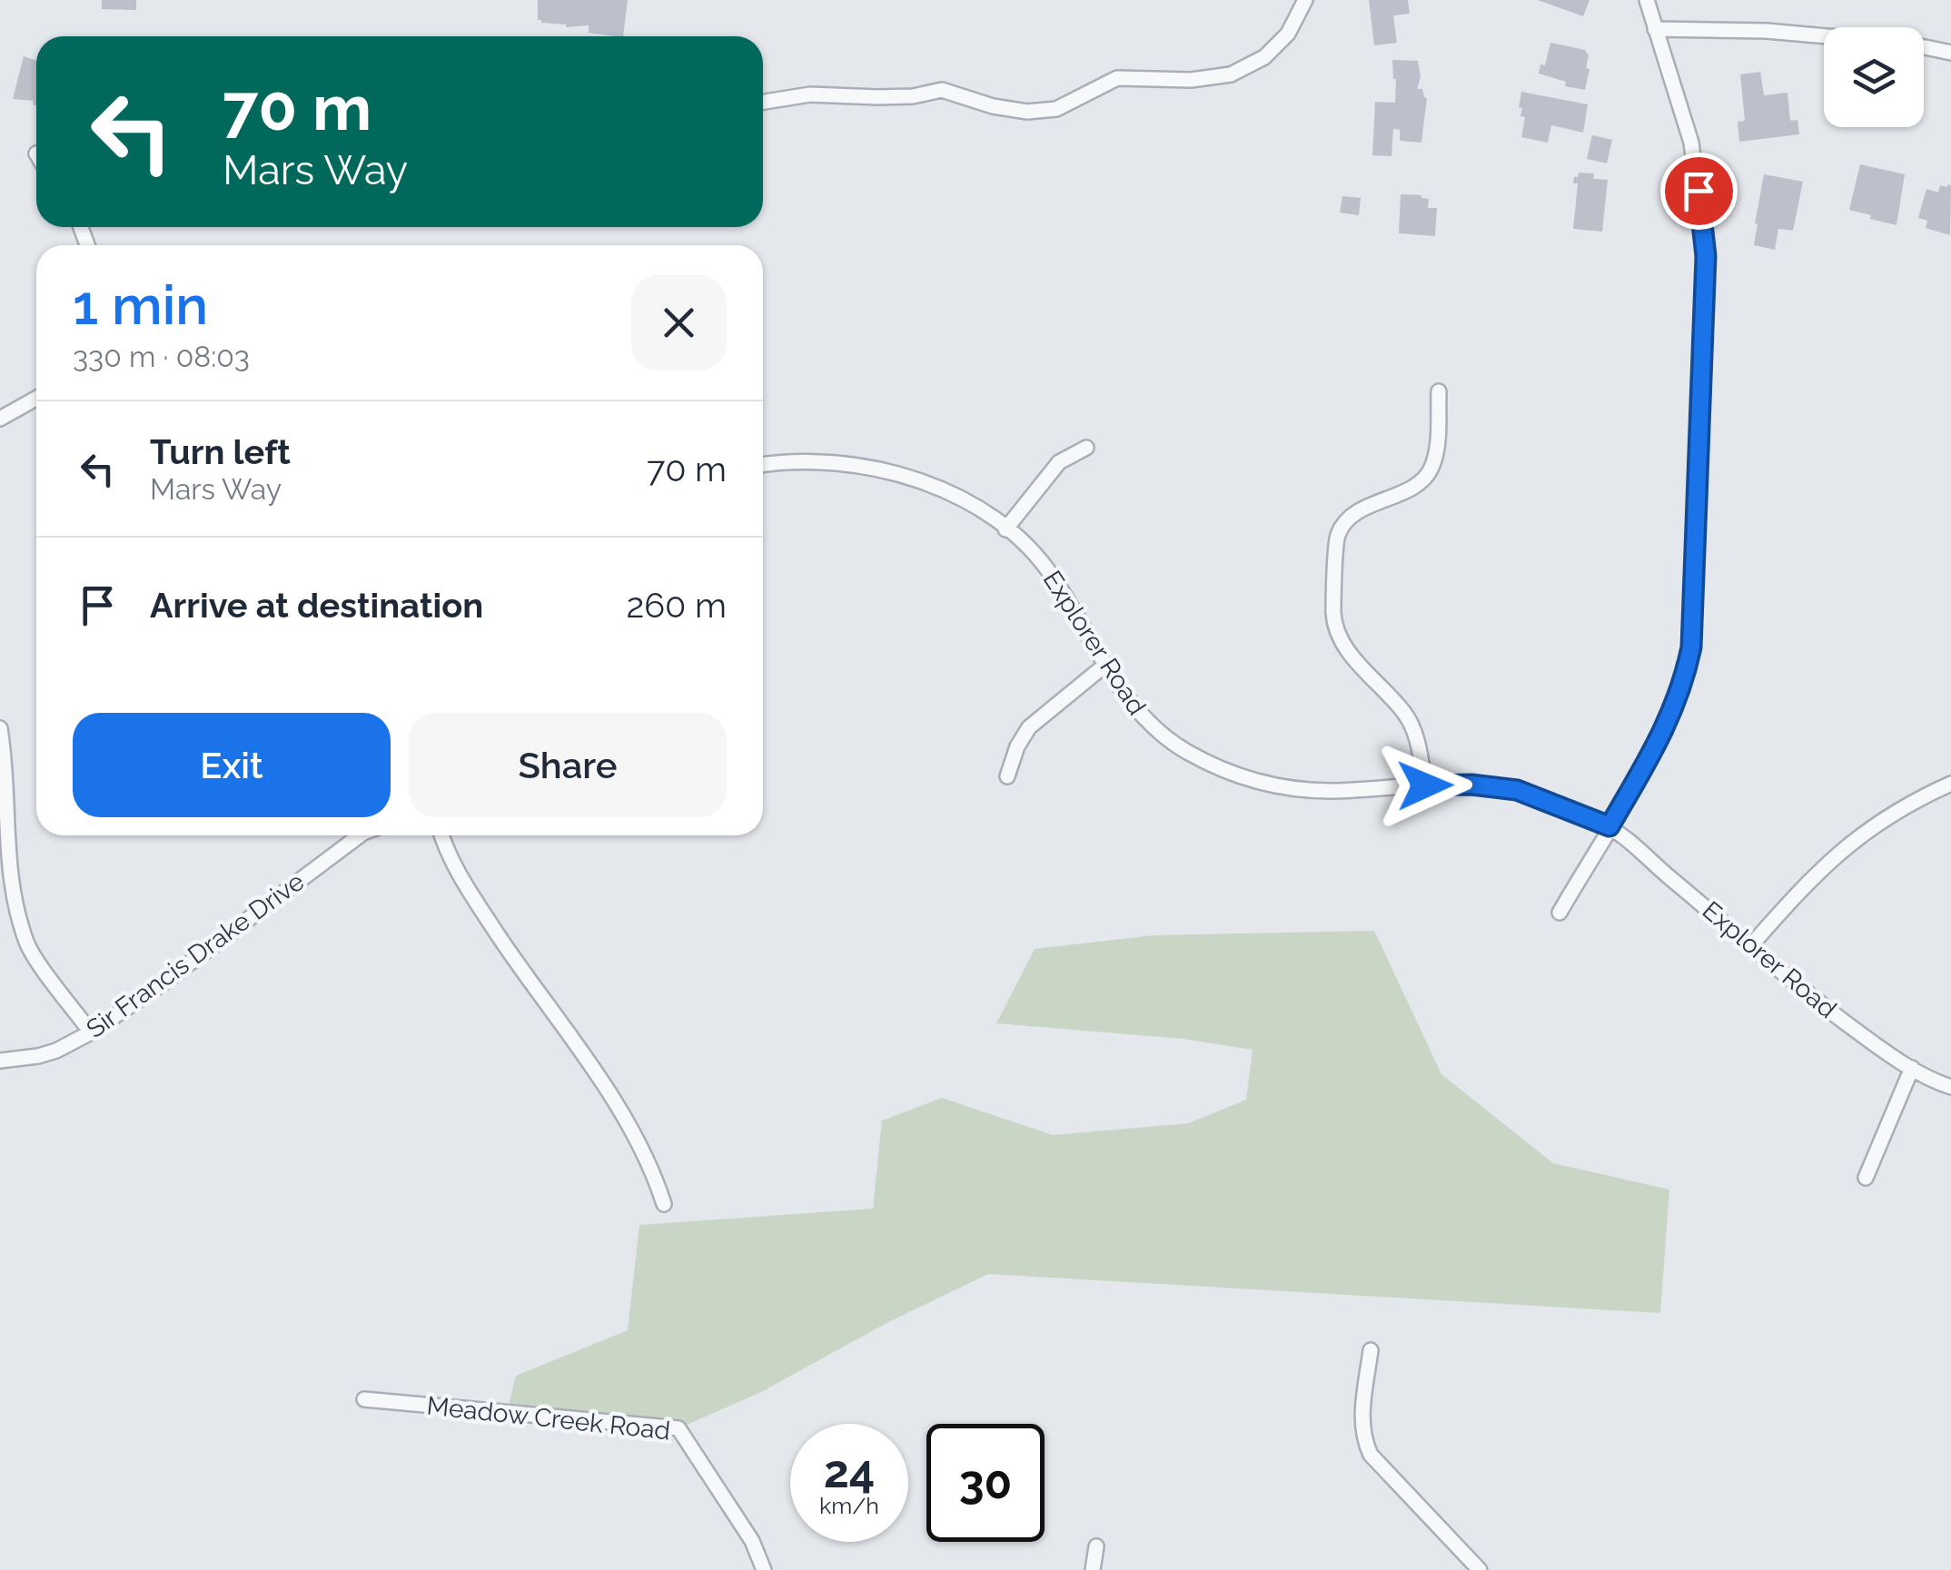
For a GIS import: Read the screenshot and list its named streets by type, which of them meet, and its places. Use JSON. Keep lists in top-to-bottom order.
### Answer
{
  "streets": {
    "street": ["Explorer Road", "Sir Francis Drake Drive", "Meadow Creek Road"]
  },
  "page": {
    "turn": ["70 m", "Mars Way"],
    "heading": ["1 min", "330 m · 08:03"],
    "list": [
      {
        "name": "Turn left",
        "note": "Mars Way",
        "value": "70 m"
      },
      {
        "name": "Arrive at destination",
        "value": "260 m"
      }
    ],
    "buttons": ["Exit", "Share"],
    "speed": "24 km/h",
    "limit": "30"
  }
}
